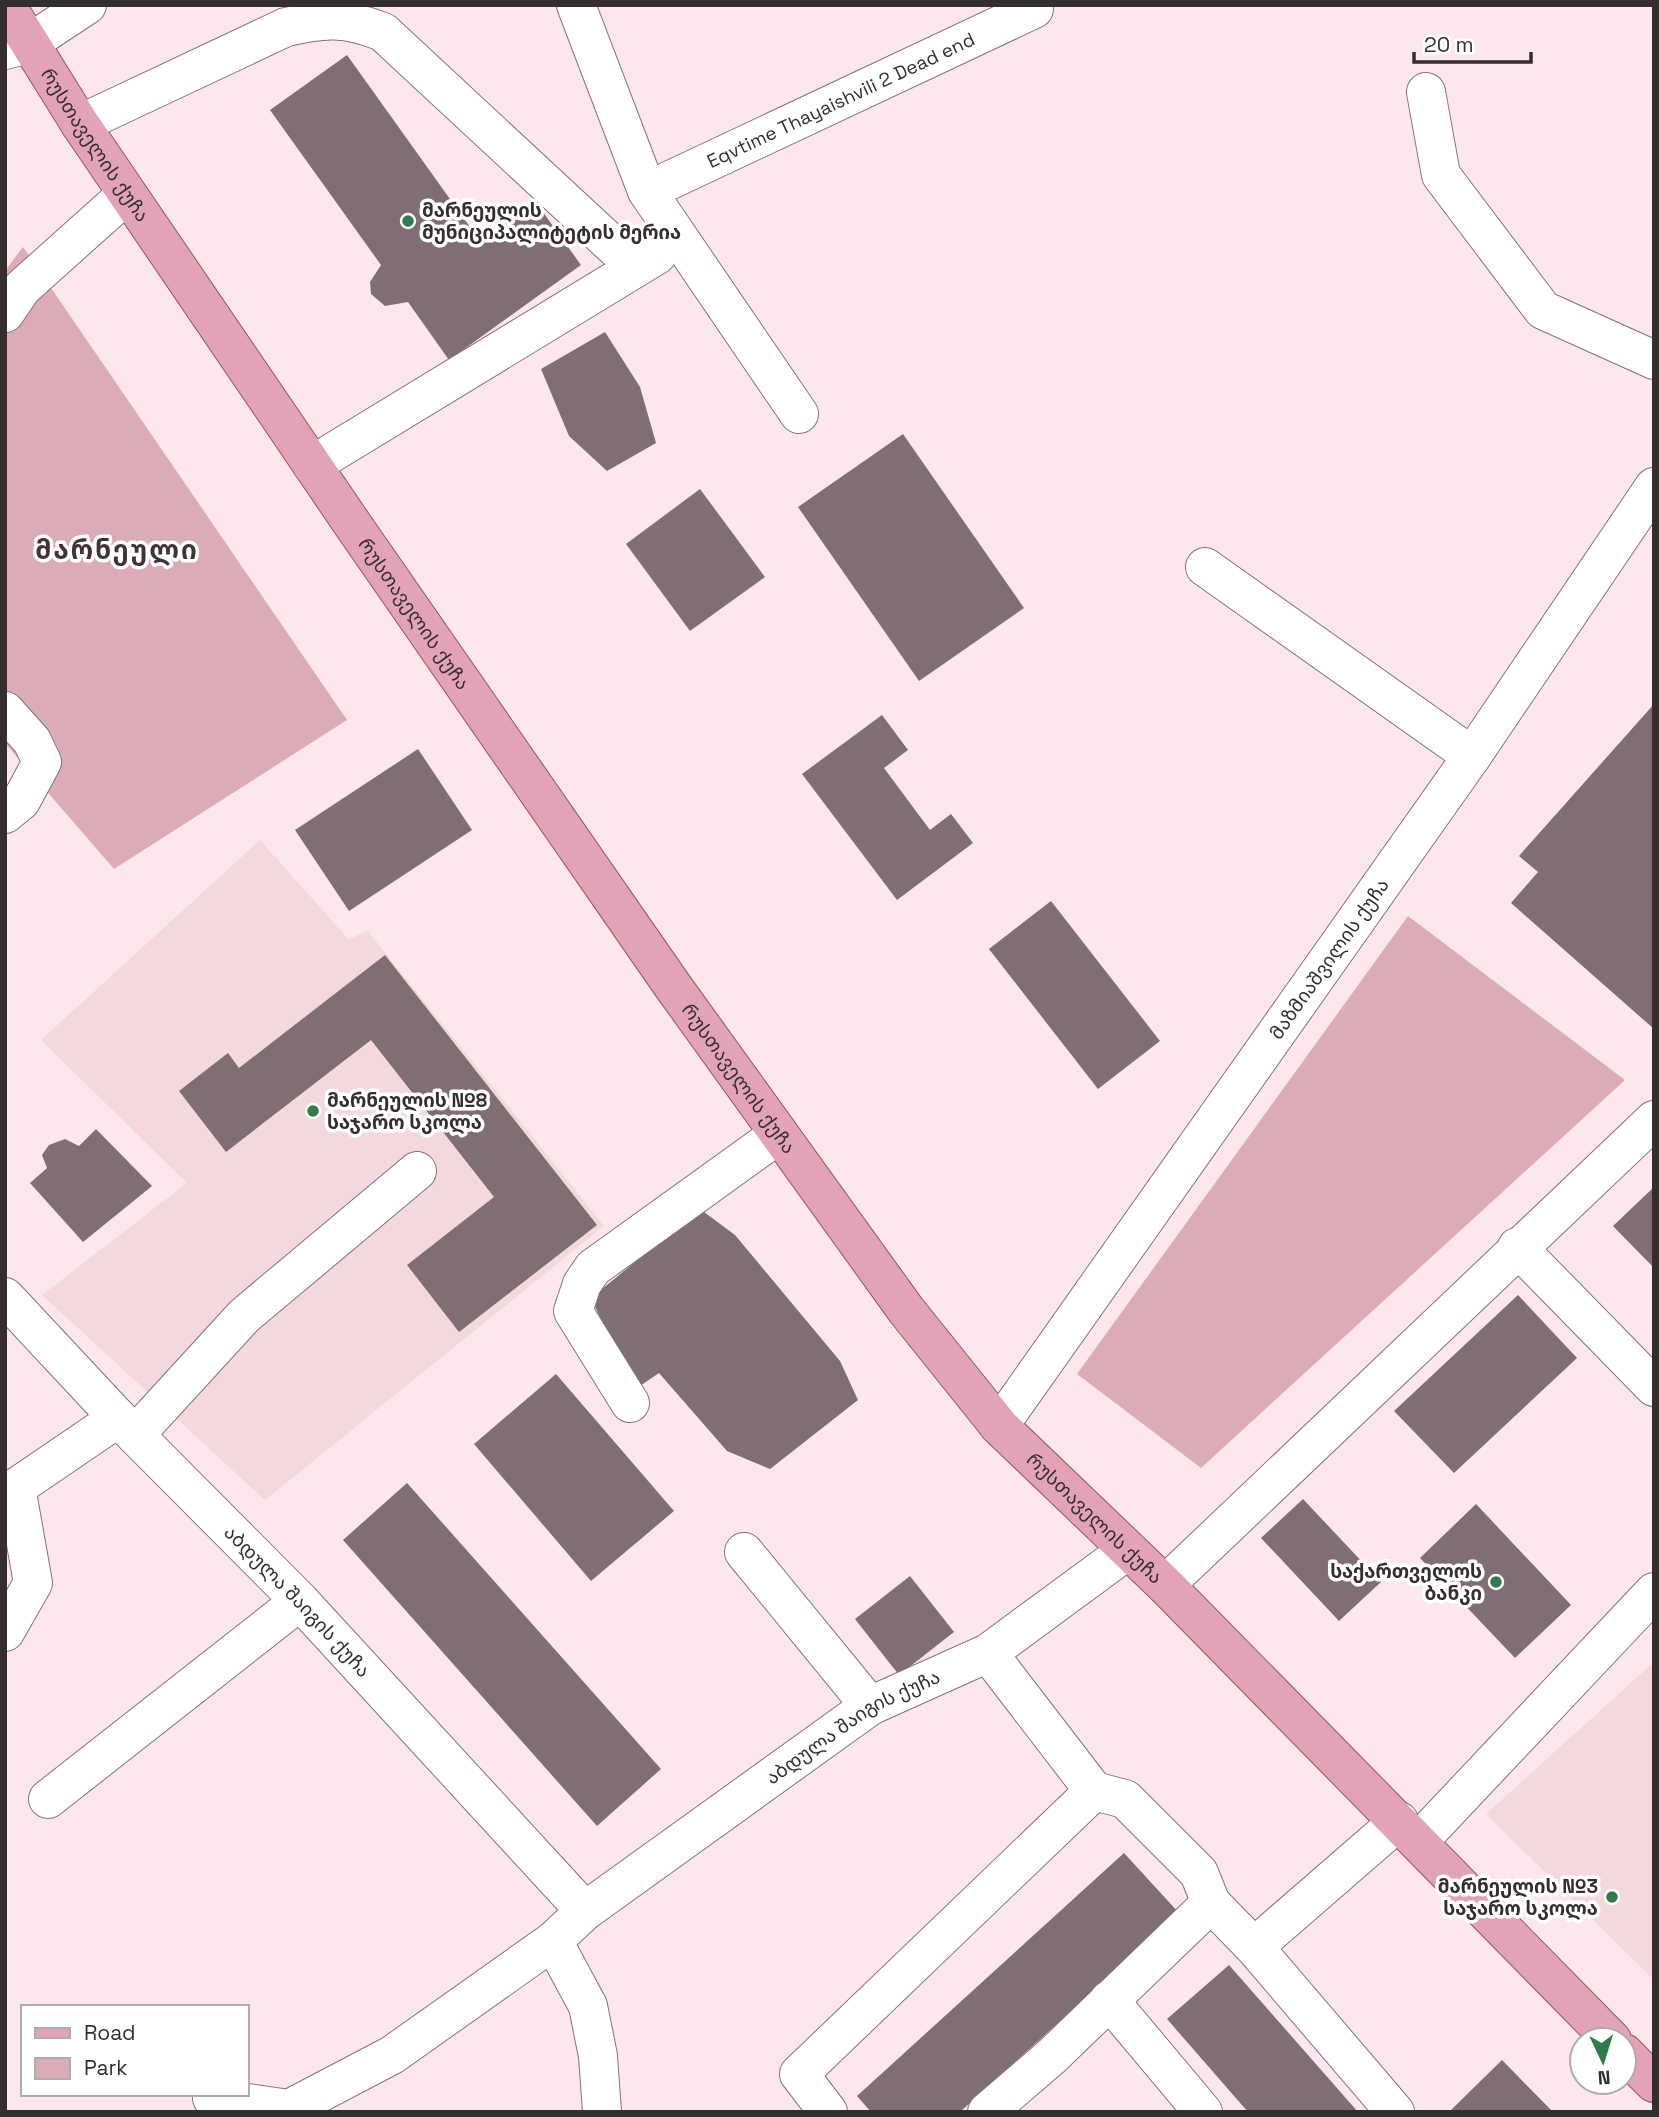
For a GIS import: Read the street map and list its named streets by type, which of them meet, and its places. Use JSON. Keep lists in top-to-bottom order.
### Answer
{
  "streets": {
    "main road": ["რუსთაველის ქუჩა"],
    "street": ["Eqvtime Thayaishvili 2 Dead end", "მაზმიაშვილის ქუჩა", "აბდულა შაიგის ქუჩა"]
  },
  "crossings": [
    ["რუსთაველის ქუჩა", "მაზმიაშვილის ქუჩა"],
    ["რუსთაველის ქუჩა", "აბდულა შაიგის ქუჩა"]
  ],
  "districts": ["მარნეული"],
  "places": [
    "მარნეულის მუნიციპალიტეტის მერია",
    "მარნეულის №8 საჯარო სკოლა",
    "საქართველოს ბანკი",
    "მარნეულის №3 საჯარო სკოლა"
  ],
  "legend": ["Road", "Park"],
  "scale_bar": "20 m",
  "north": "bottom"
}
